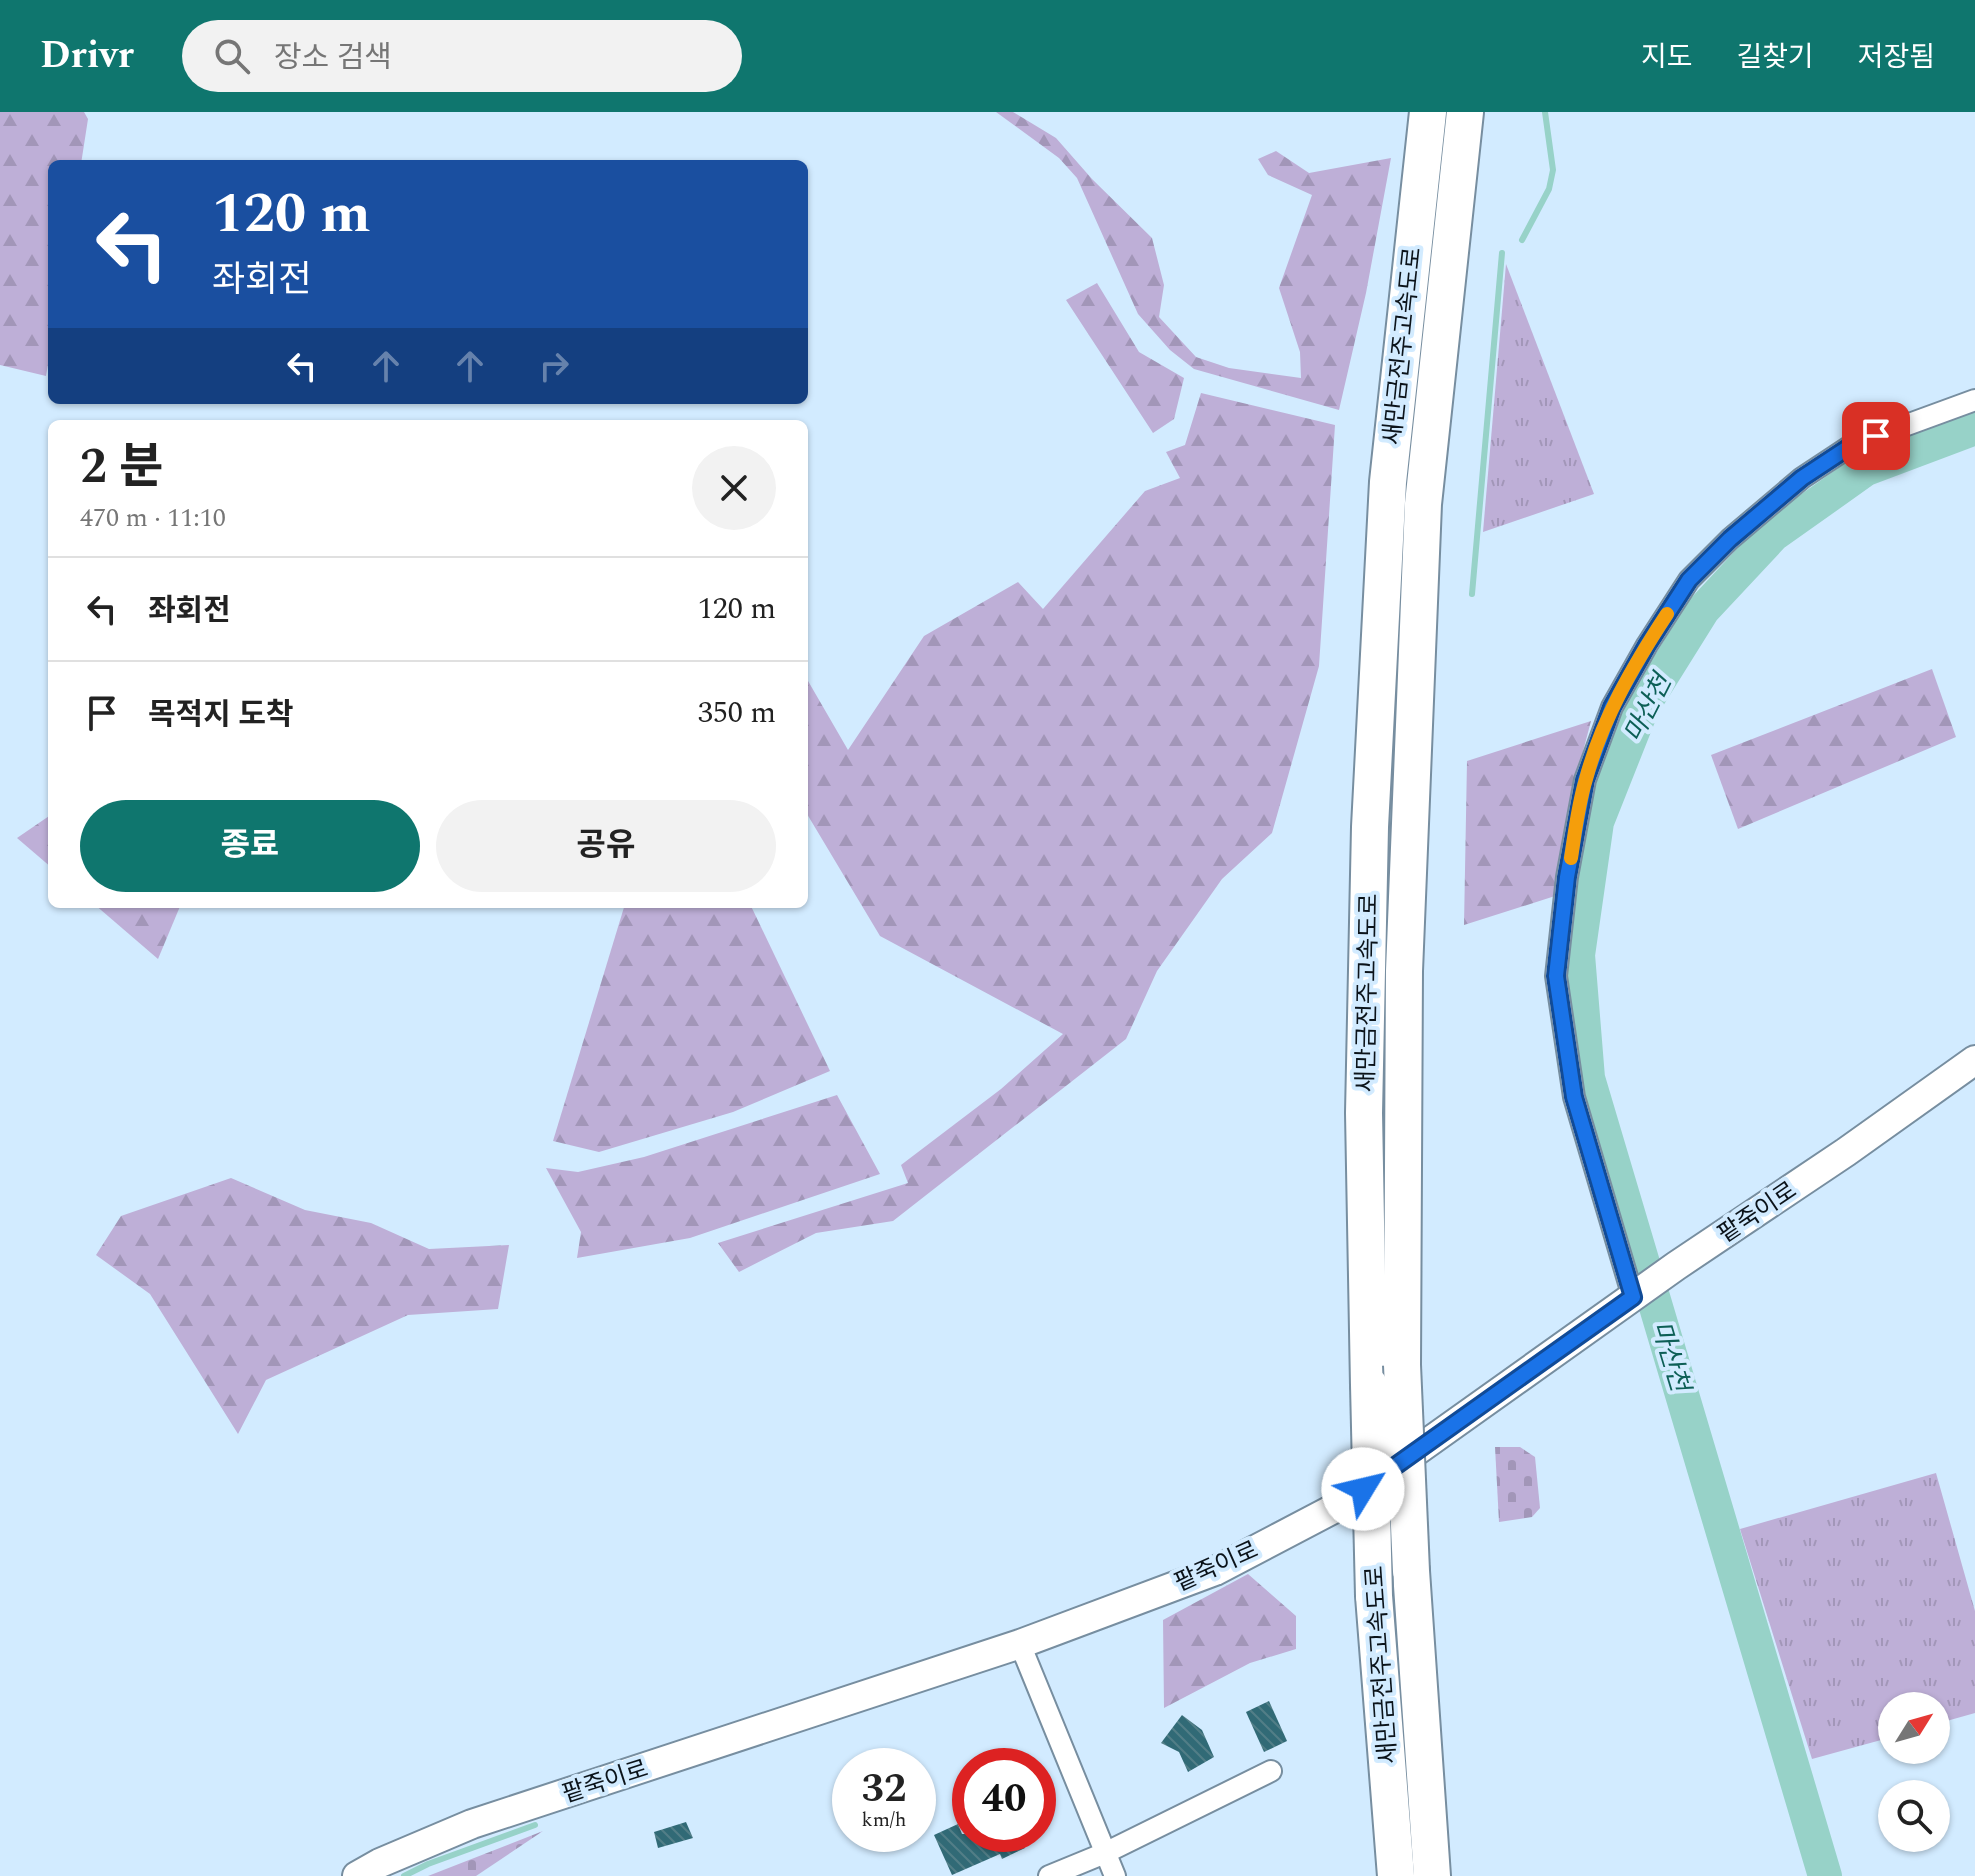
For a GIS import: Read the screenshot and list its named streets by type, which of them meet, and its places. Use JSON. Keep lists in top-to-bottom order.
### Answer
{
  "streets": {
    "highway": ["새만금전주고속도로"],
    "street": ["팥죽이로"]
  },
  "water": ["마산천"],
  "north": "top right",
  "page": {
    "header": "Drivr",
    "search": "장소 검색",
    "nav": ["지도", "길찾기", "저장됨"],
    "turn": ["120 m", "좌회전"],
    "heading": ["2 분", "470 m · 11:10"],
    "list": [
      {
        "name": "좌회전",
        "value": "120 m"
      },
      {
        "name": "목적지 도착",
        "value": "350 m"
      }
    ],
    "buttons": ["종료", "공유"],
    "speed": "32 km/h",
    "limit": "40"
  }
}
